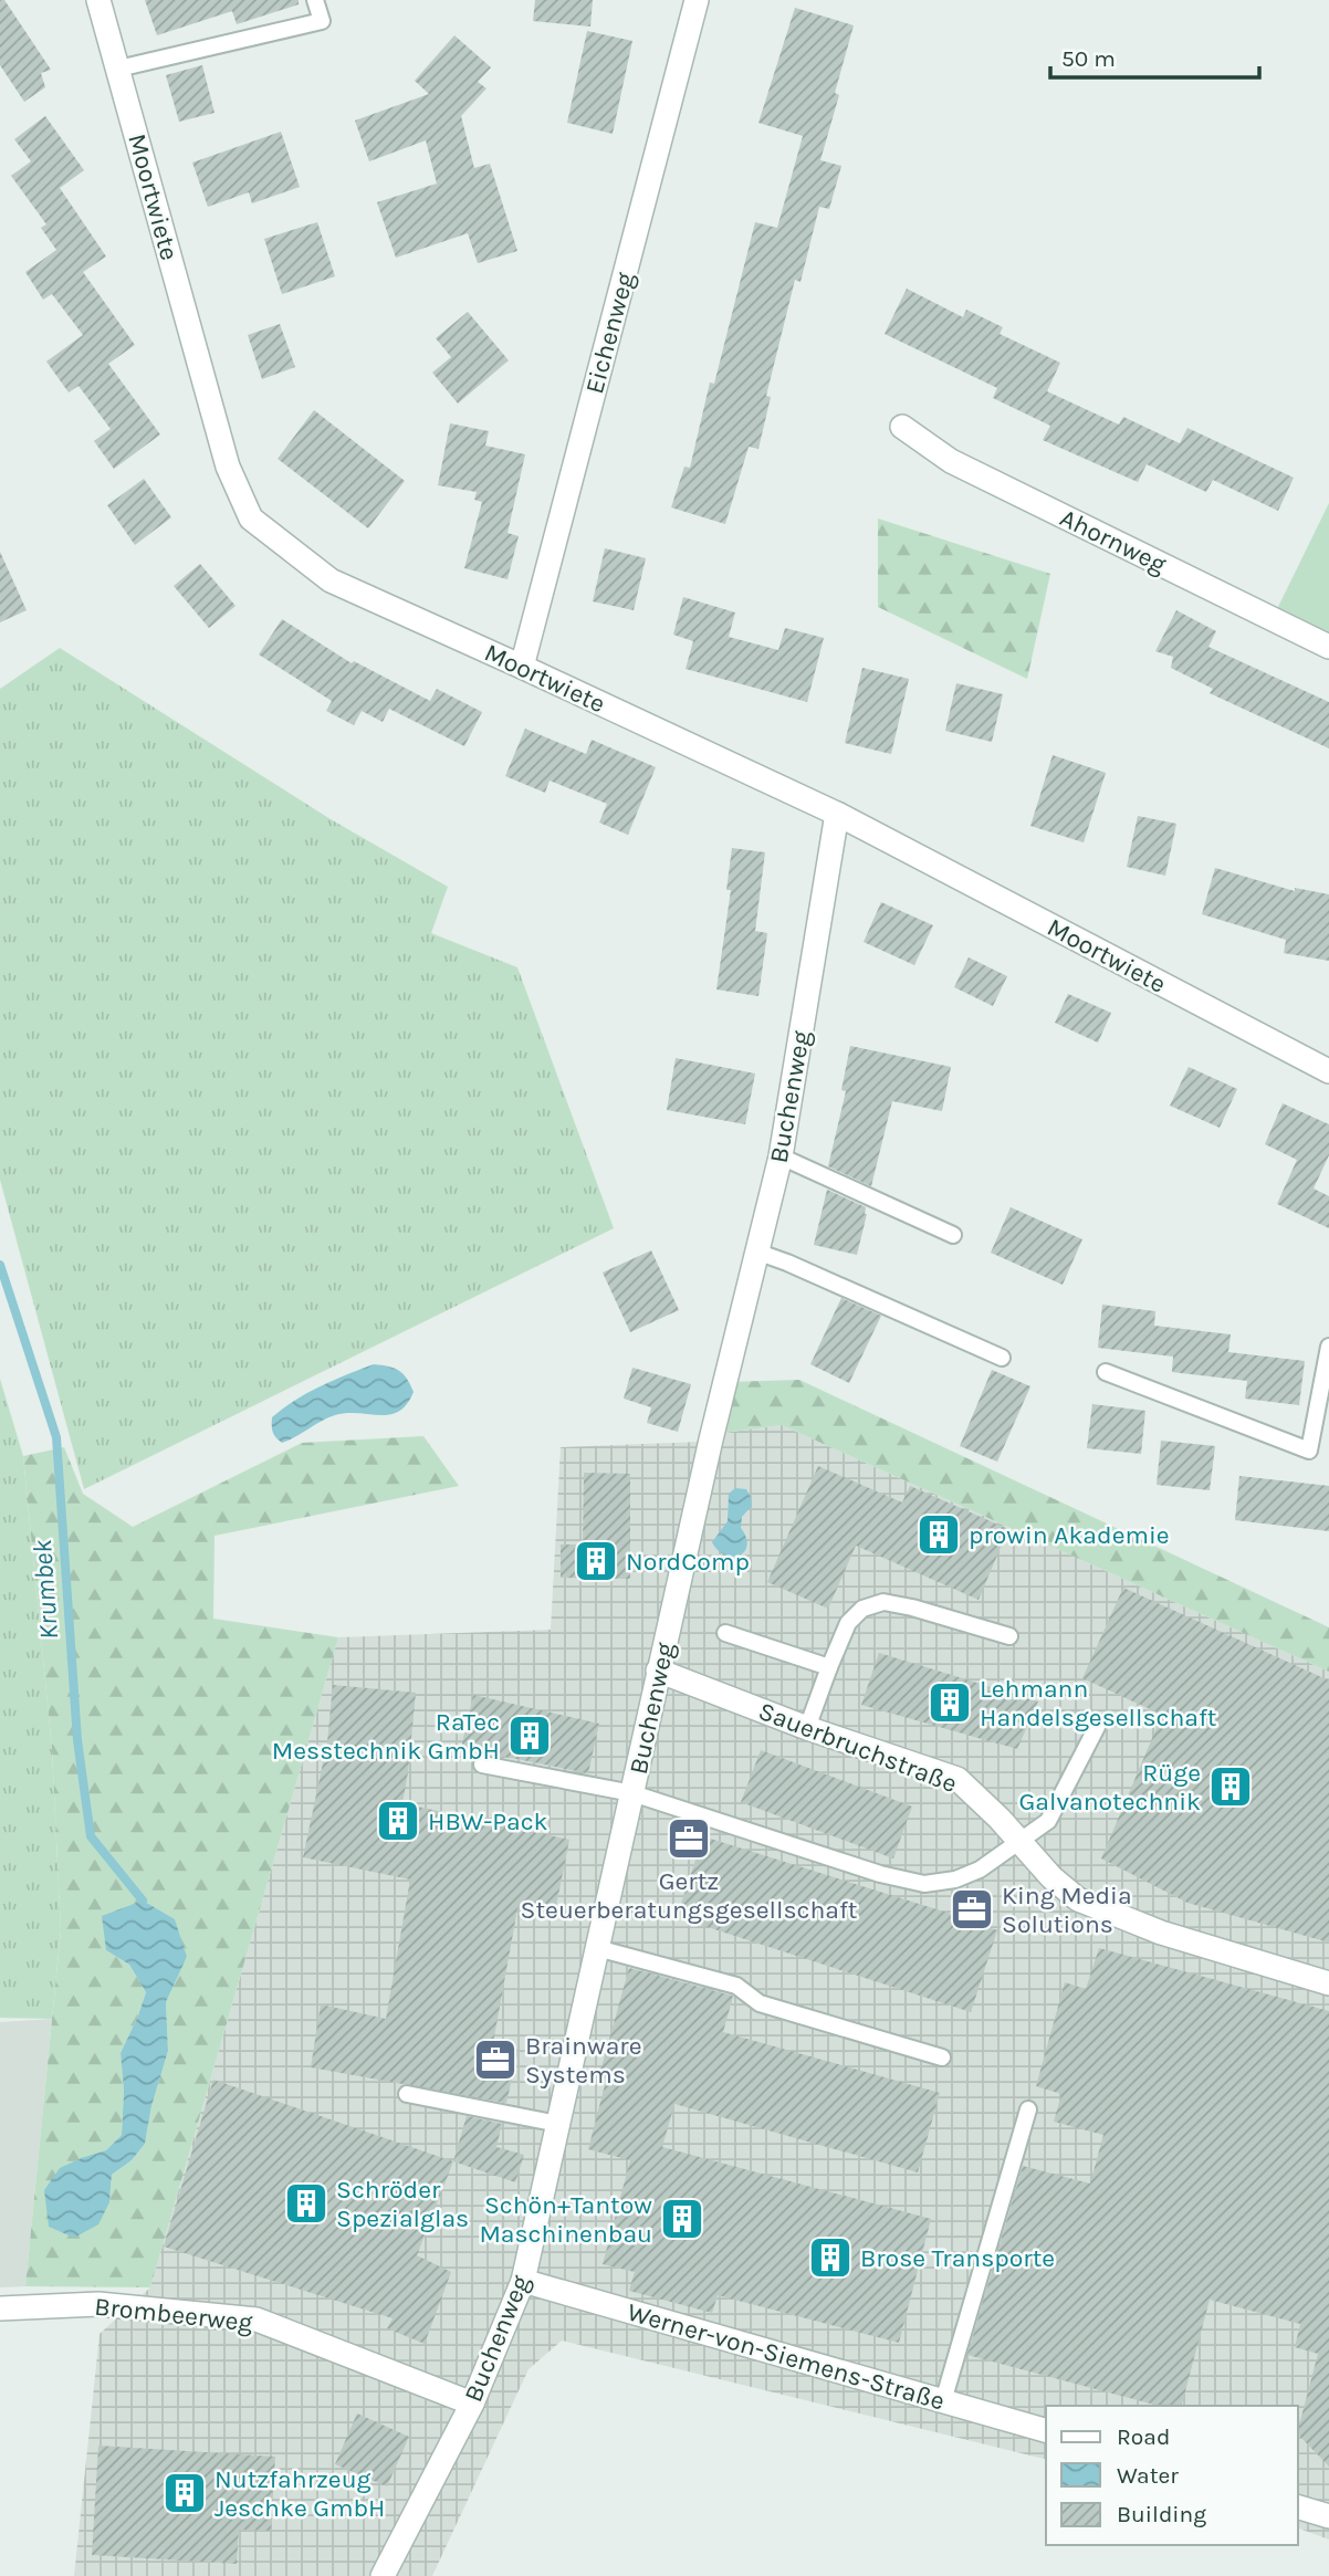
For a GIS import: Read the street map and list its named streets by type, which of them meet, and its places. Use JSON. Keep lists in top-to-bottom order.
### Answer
{
  "streets": {
    "street": [
      "Moortwiete",
      "Eichenweg",
      "Ahornweg",
      "Buchenweg",
      "Sauerbruchstraße",
      "Brombeerweg",
      "Werner-von-Siemens-Straße"
    ]
  },
  "crossings": [
    ["Moortwiete", "Eichenweg"],
    ["Moortwiete", "Buchenweg"],
    ["Buchenweg", "Sauerbruchstraße"],
    ["Buchenweg", "Brombeerweg"],
    ["Buchenweg", "Werner-von-Siemens-Straße"]
  ],
  "water": ["Krumbek"],
  "places": {
    "building": [
      "prowin Akademie",
      "NordComp",
      "Lehmann Handelsgesellschaft",
      "RaTec Messtechnik GmbH",
      "Rüge Galvanotechnik",
      "HBW-Pack",
      "Schröder Spezialglas",
      "Schön+Tantow Maschinenbau",
      "Brose Transporte",
      "Nutzfahrzeug Jeschke GmbH"
    ],
    "office": ["Gertz Steuerberatungsgesellschaft", "King Media Solutions", "Brainware Systems"]
  },
  "legend": ["Road", "Water", "Building"],
  "scale_bar": "50 m"
}
